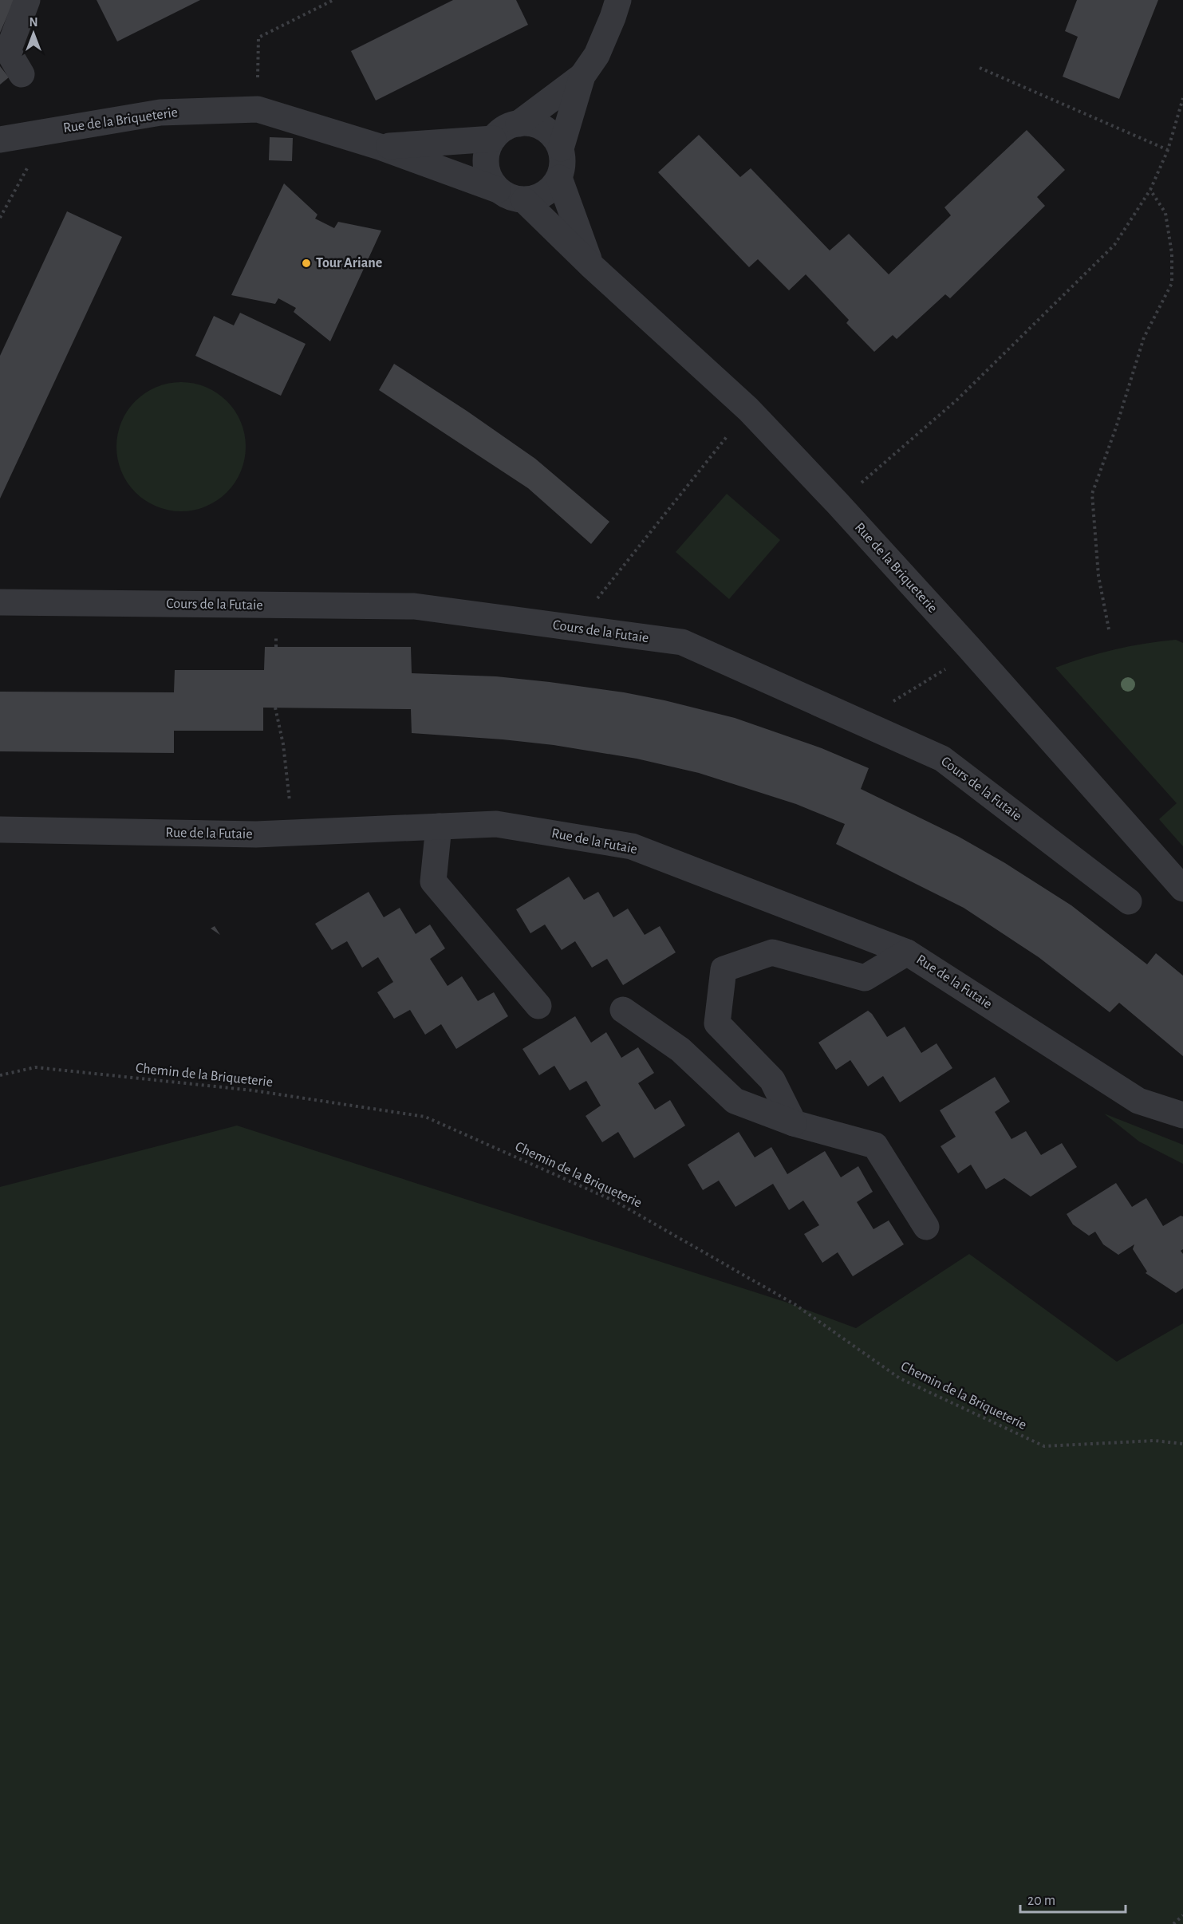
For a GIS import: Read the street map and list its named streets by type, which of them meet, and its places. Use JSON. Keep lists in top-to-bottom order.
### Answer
{
  "streets": {
    "street": ["Rue de la Briqueterie", "Cours de la Futaie", "Rue de la Futaie"],
    "path": ["Chemin de la Briqueterie"]
  },
  "places": ["Tour Ariane"],
  "scale_bar": "20 m",
  "north": "top"
}
